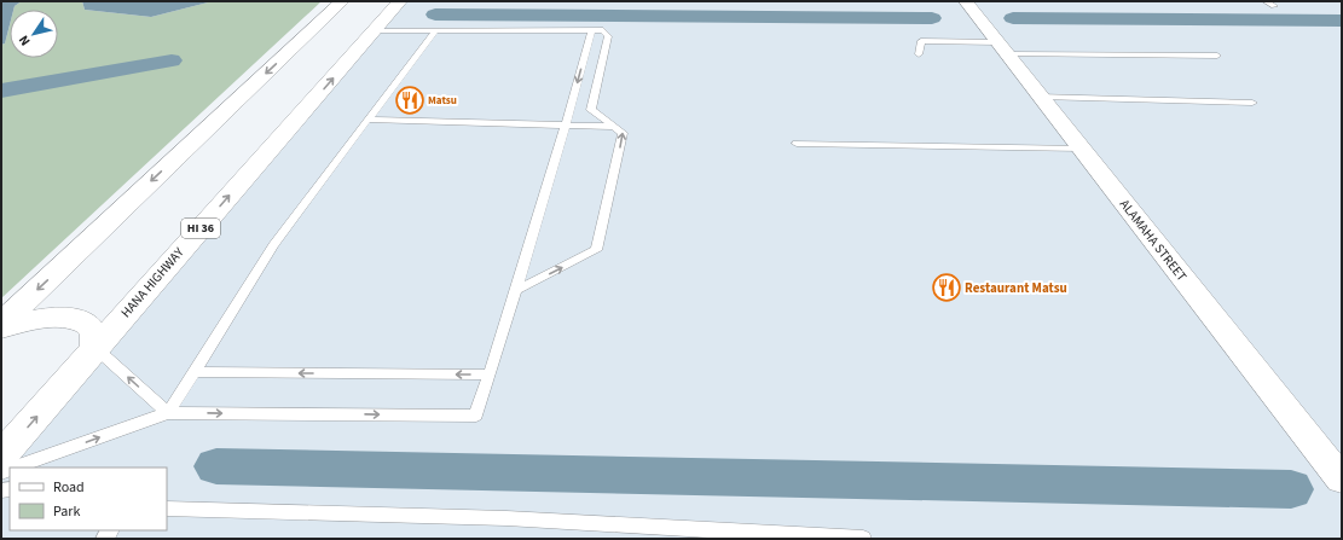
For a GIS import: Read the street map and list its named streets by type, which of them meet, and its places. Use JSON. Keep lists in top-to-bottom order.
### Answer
{
  "streets": {
    "main road": ["HI 36", "HANA HIGHWAY"],
    "street": ["ALAMAHA STREET"]
  },
  "places": {
    "restaurant": ["Matsu", "Restaurant Matsu"]
  },
  "legend": ["Road", "Park"],
  "north": "bottom left"
}
